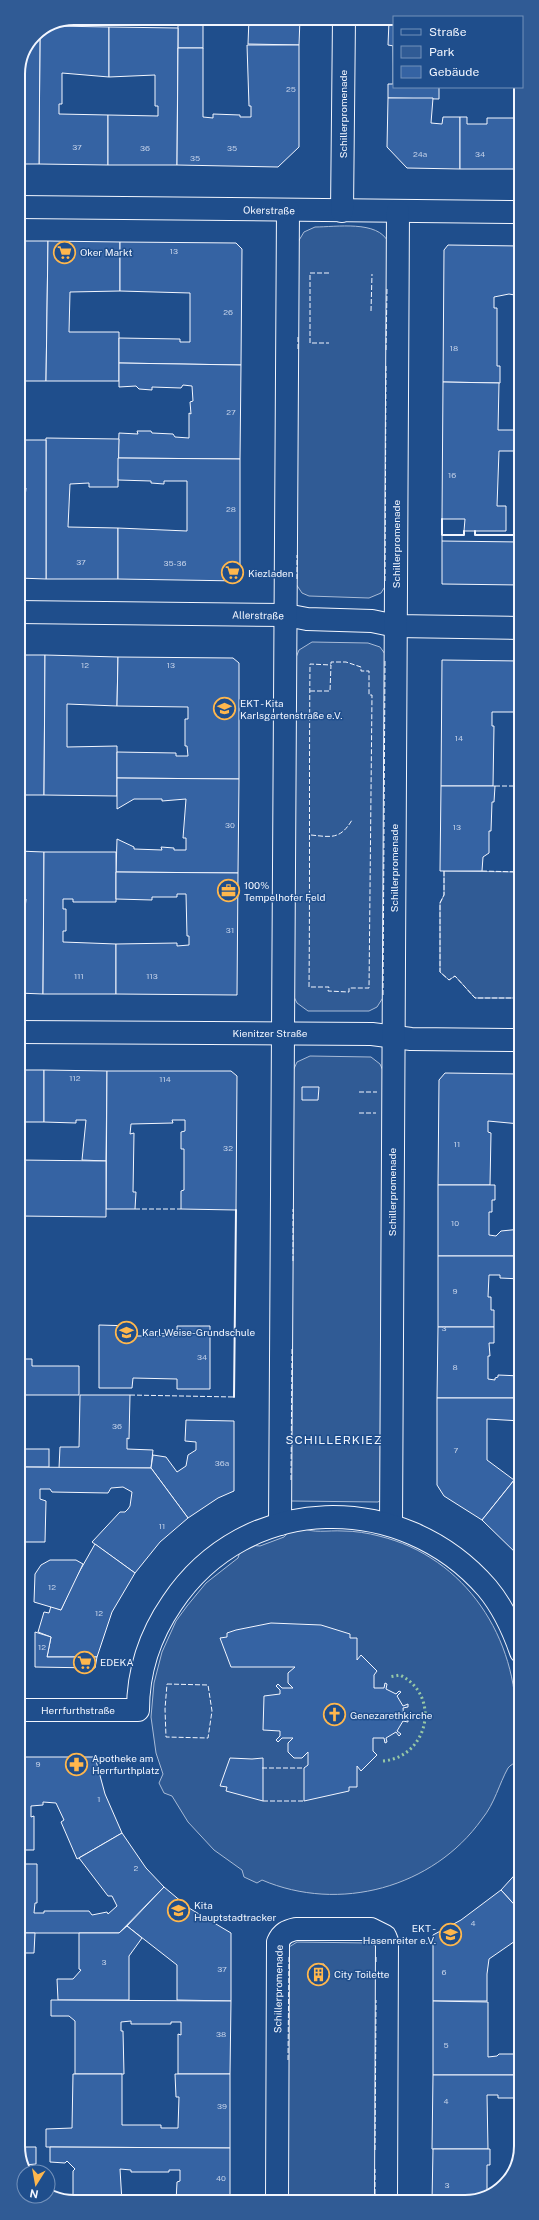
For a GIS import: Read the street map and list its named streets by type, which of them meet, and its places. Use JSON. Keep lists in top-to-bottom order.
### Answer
{
  "streets": {
    "street": [
      "Schillerpromenade",
      "Okerstraße",
      "Allerstraße",
      "Kienitzer Straße",
      "Herrfurthstraße"
    ]
  },
  "crossings": [
    ["Schillerpromenade", "Okerstraße"],
    ["Schillerpromenade", "Allerstraße"],
    ["Schillerpromenade", "Kienitzer Straße"]
  ],
  "districts": ["SCHILLERKIEZ"],
  "places": {
    "supermarket": ["Oker Markt", "Kiezladen", "EDEKA"],
    "school or university": [
      "EKT - Kita Karlsgartenstraße e.V.",
      "Karl-Weise-Grundschule",
      "Kita Hauptstadtracker",
      "EKT - Hasenreiter e.V."
    ],
    "office": ["100% Tempelhofer Feld"],
    "church": ["Genezarethkirche"],
    "pharmacy": ["Apotheke am Herrfurthplatz"],
    "building": ["City Toilette"]
  },
  "house_numbers": [
    "25",
    "37",
    "36",
    "35",
    "24a",
    "34",
    "35",
    "13",
    "26",
    "18",
    "27",
    "16",
    "28",
    "37",
    "35-36",
    "12",
    "13",
    "14",
    "30",
    "13",
    "31",
    "111",
    "113",
    "112",
    "114",
    "11",
    "32",
    "10",
    "9",
    "3",
    "34",
    "8",
    "36",
    "7",
    "36a",
    "11",
    "12",
    "12",
    "12",
    "9",
    "1",
    "2",
    "4",
    "3",
    "37",
    "6",
    "38",
    "5",
    "4",
    "39",
    "40",
    "3"
  ],
  "legend": ["Straße", "Park", "Gebäude"],
  "north": "bottom"
}
